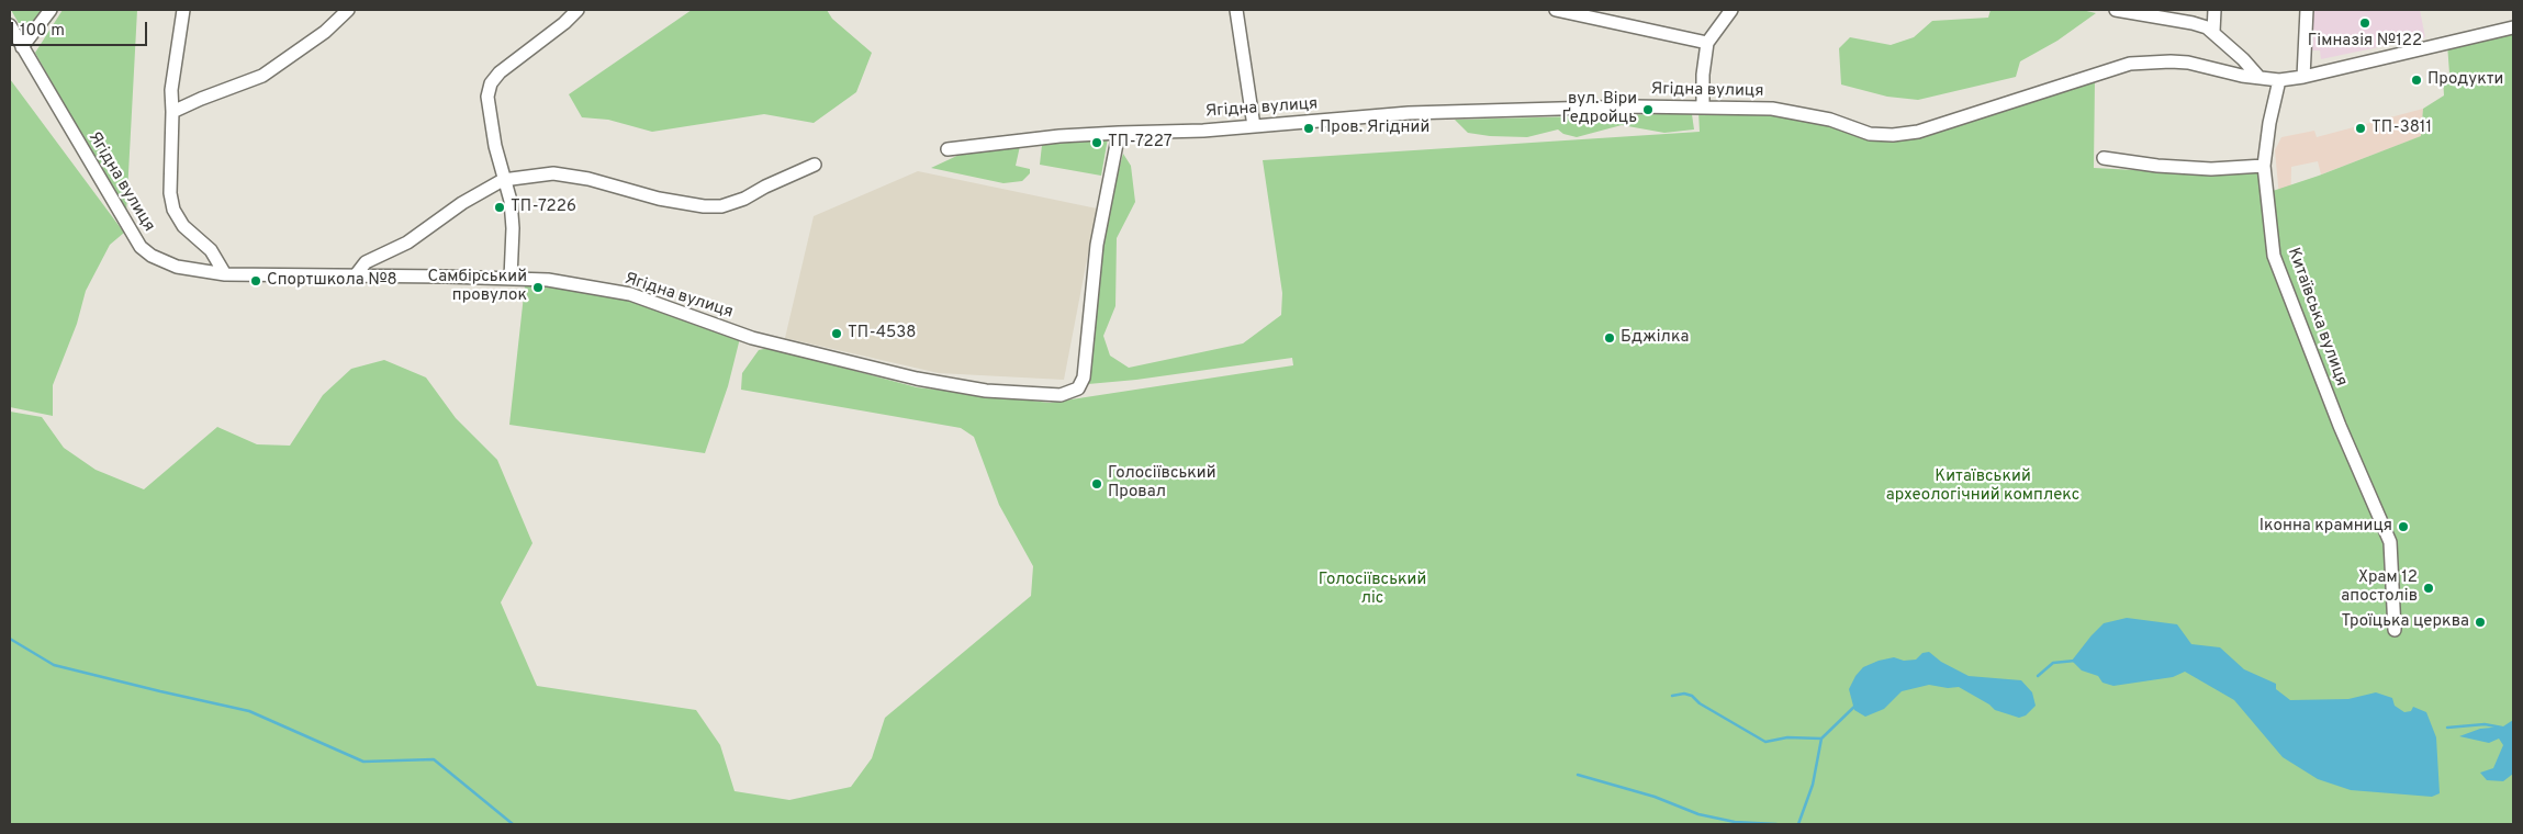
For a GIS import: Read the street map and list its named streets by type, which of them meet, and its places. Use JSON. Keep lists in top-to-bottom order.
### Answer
{
  "streets": {
    "street": ["Ягідна вулиця", "Китаївська вулиця"]
  },
  "crossings": [
    ["Ягідна вулиця", "Китаївська вулиця"]
  ],
  "parks": ["Китаївський археологічний комплекс", "Голосіївський ліс"],
  "places": [
    "Гімназія №122",
    "Продукти",
    "вул. Віри Ґедройць",
    "Пров. Ягідний",
    "ТП-3811",
    "ТП-7227",
    "ТП-7226",
    "Спортшкола №8",
    "Самбірський провулок",
    "ТП-4538",
    "Бджілка",
    "Голосіївський Провал",
    "Іконна крамниця",
    "Храм 12 апостолів",
    "Троїцька церква"
  ],
  "scale_bar": "100 m"
}
